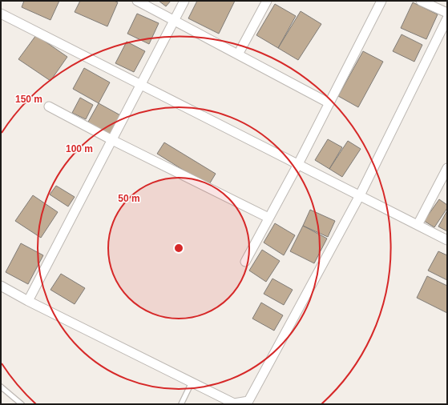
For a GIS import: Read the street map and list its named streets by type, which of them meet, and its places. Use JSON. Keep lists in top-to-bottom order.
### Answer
{
  "rings": ["150 m", "100 m", "50 m"]
}
